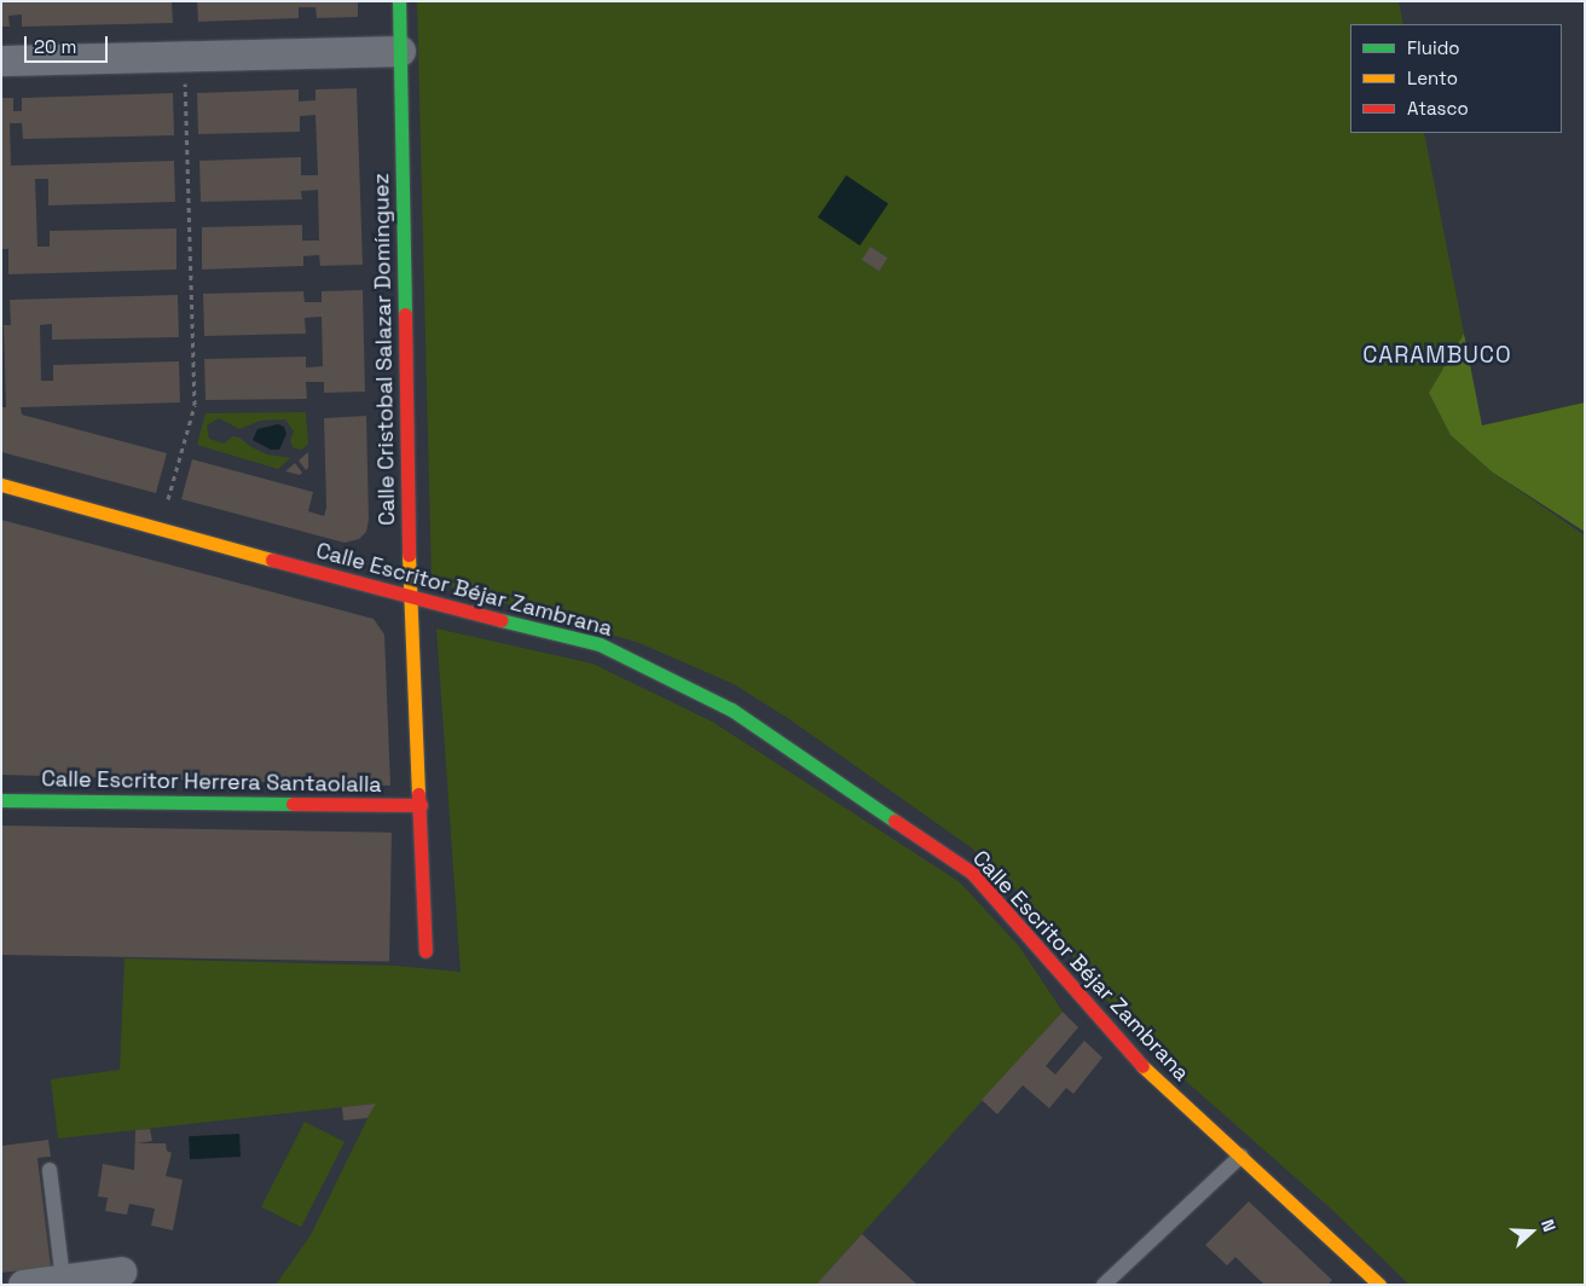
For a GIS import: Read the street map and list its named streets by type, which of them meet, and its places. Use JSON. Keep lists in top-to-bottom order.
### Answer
{
  "streets": {
    "street": ["Calle Cristobal Salazar Domínguez", "Calle Escritor Béjar Zambrana", "Calle Escritor Herrera Santaolalla"]
  },
  "crossings": [
    ["Calle Cristobal Salazar Domínguez", "Calle Escritor Béjar Zambrana"],
    ["Calle Cristobal Salazar Domínguez", "Calle Escritor Herrera Santaolalla"]
  ],
  "districts": ["CARAMBUCO"],
  "legend": ["Fluido", "Lento", "Atasco"],
  "scale_bar": "20 m",
  "north": "right"
}
